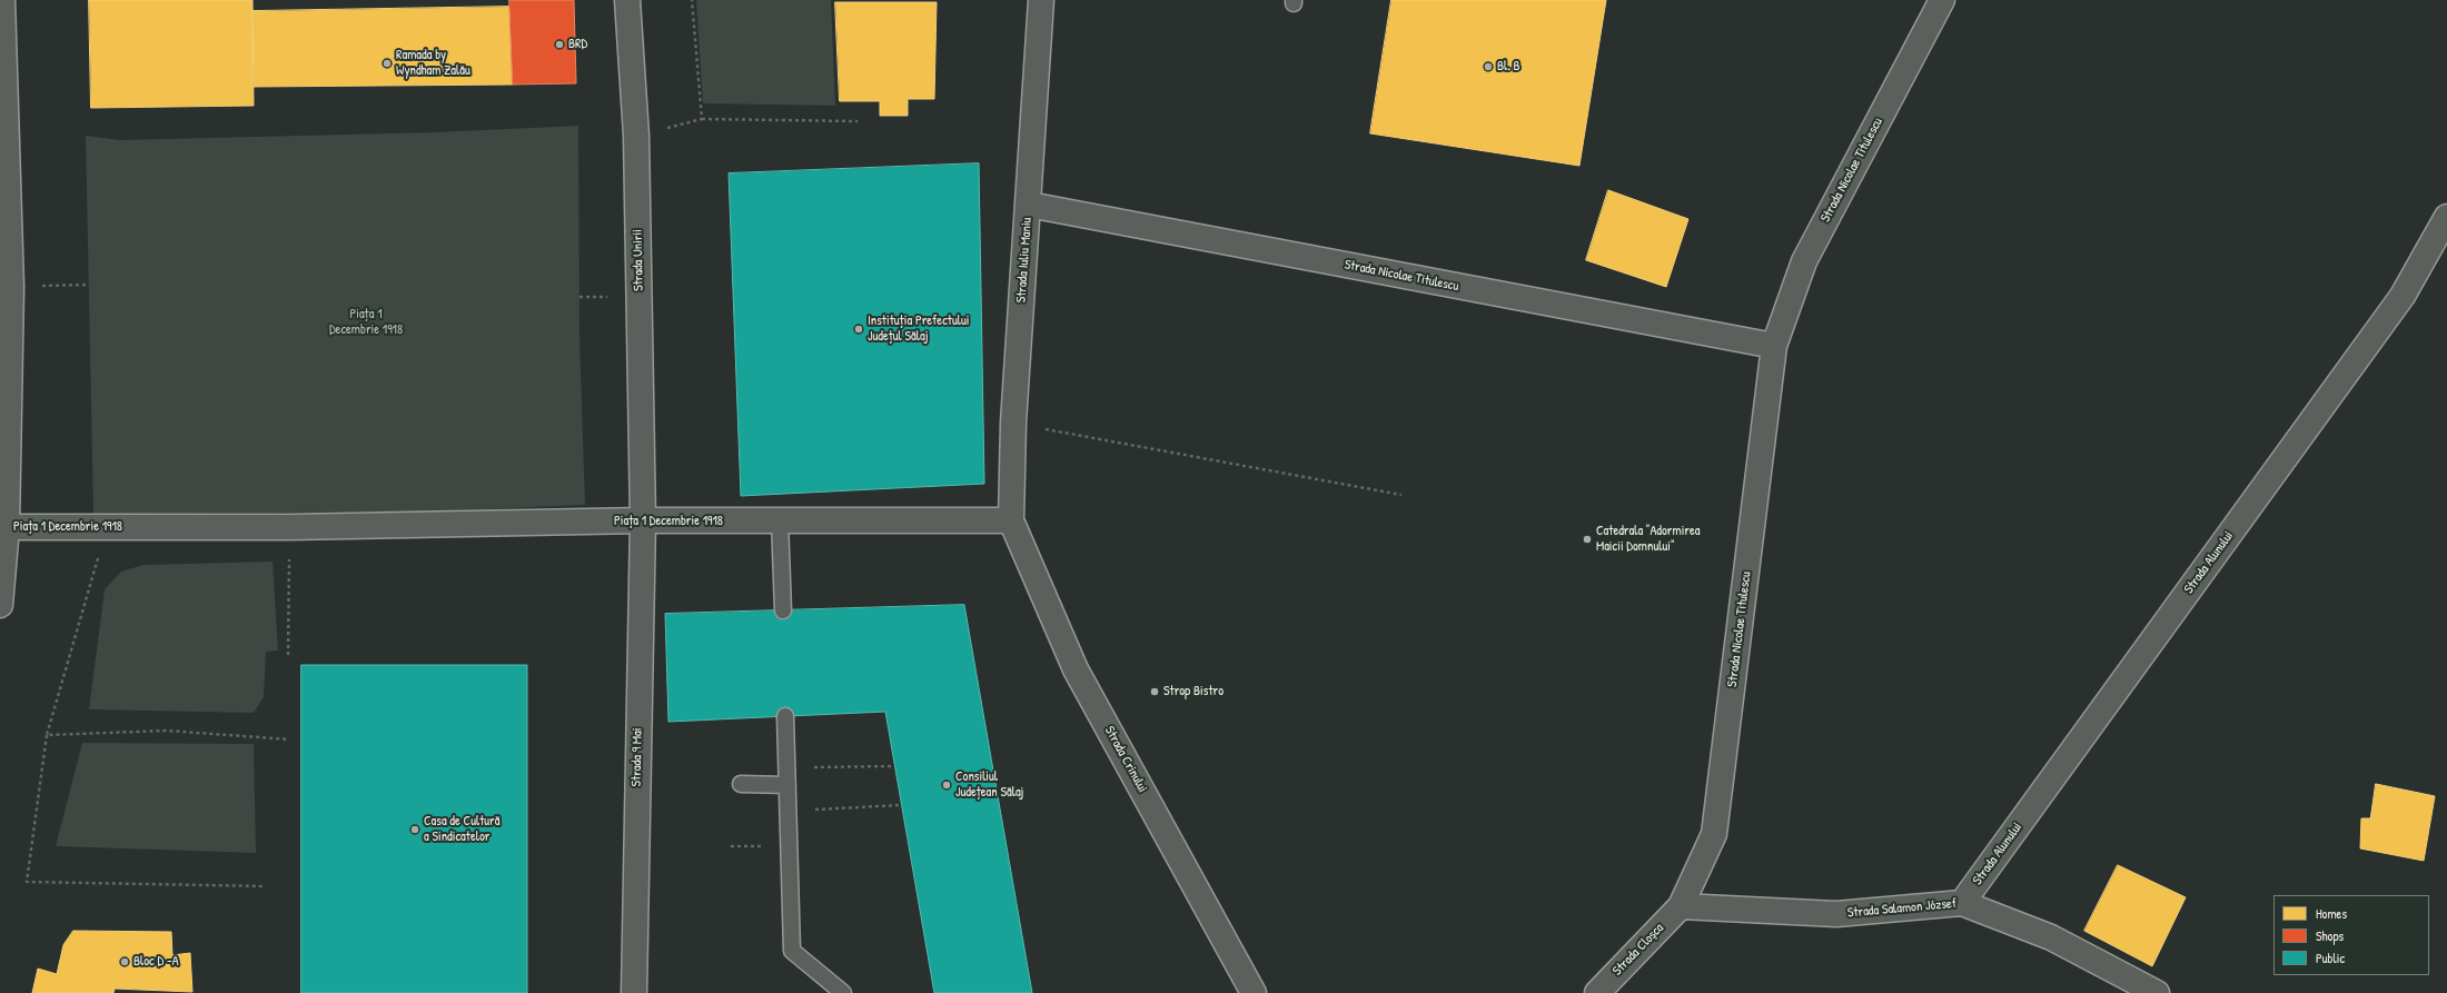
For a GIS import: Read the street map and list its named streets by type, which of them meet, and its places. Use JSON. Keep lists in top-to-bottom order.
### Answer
{
  "streets": {
    "street": [
      "Strada Nicolae Titulescu",
      "Strada Unirii",
      "Strada Iuliu Maniu",
      "Piața 1 Decembrie 1918",
      "Strada Alunului",
      "Strada 9 Mai",
      "Strada Crinului",
      "Strada Salamon József",
      "Strada Cloșca"
    ]
  },
  "crossings": [
    ["Strada Nicolae Titulescu", "Strada Iuliu Maniu"],
    ["Strada Nicolae Titulescu", "Strada Salamon József"],
    ["Strada Nicolae Titulescu", "Strada Cloșca"],
    ["Strada Unirii", "Piața 1 Decembrie 1918"],
    ["Strada Unirii", "Strada 9 Mai"],
    ["Strada Iuliu Maniu", "Piața 1 Decembrie 1918"],
    ["Strada Iuliu Maniu", "Strada Crinului"],
    ["Piața 1 Decembrie 1918", "Strada 9 Mai"],
    ["Piața 1 Decembrie 1918", "Strada Crinului"],
    ["Strada Alunului", "Strada Salamon József"],
    ["Strada Salamon József", "Strada Cloșca"]
  ],
  "parks": ["Piața 1 Decembrie 1918"],
  "places": [
    "BRD",
    "Ramada by Wyndham Zalău",
    "Bl. B",
    "Instituția Prefectului Județul Sălaj",
    "Catedrala \"Adormirea Maicii Domnului\"",
    "Strop Bistro",
    "Consiliul Județean Sălaj",
    "Casa de Cultură a Sindicatelor",
    "Bloc D -A"
  ],
  "legend": ["Homes", "Shops", "Public"]
}
